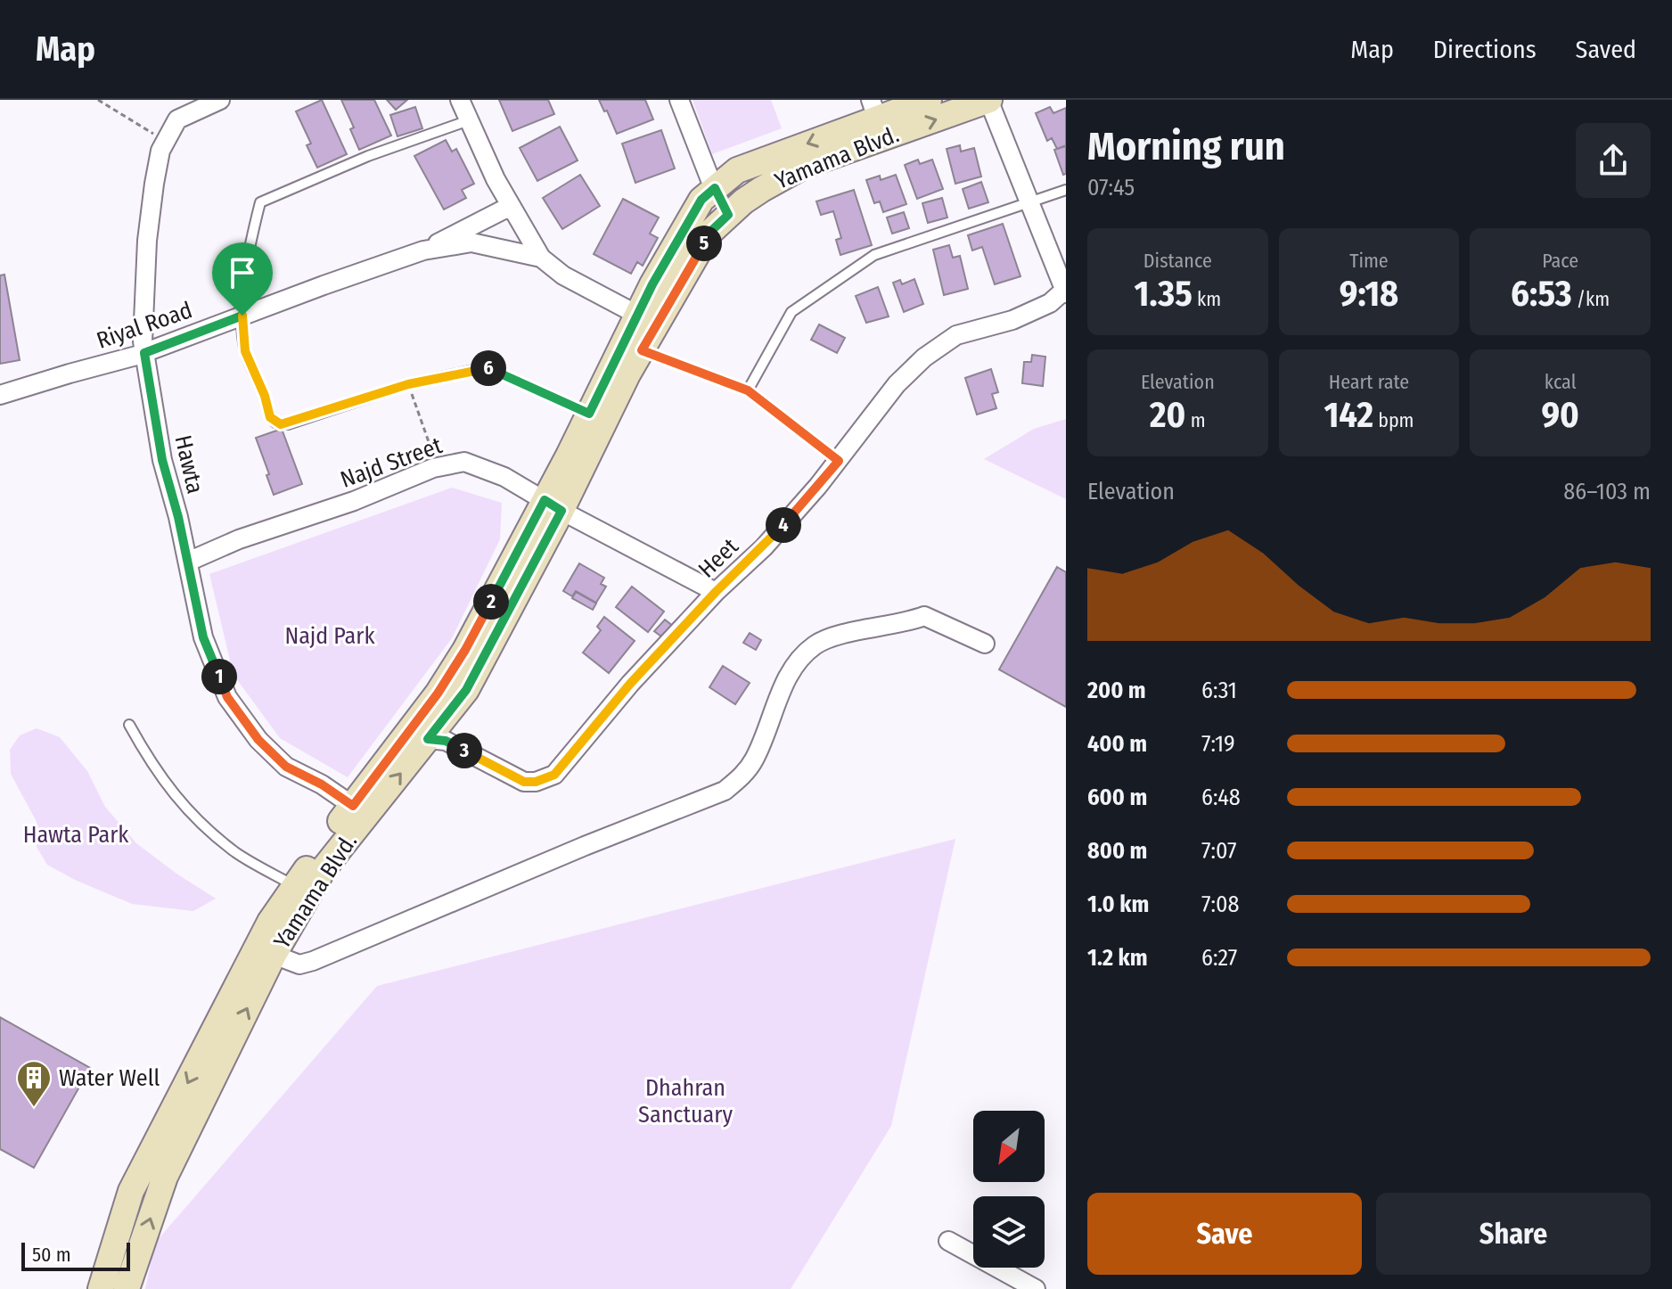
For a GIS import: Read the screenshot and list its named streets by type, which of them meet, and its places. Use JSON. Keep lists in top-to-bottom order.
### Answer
{
  "streets": {
    "main road": ["Yamama Blvd."],
    "street": [
      "Riyal Road",
      "Najd Street",
      "Hawta",
      "Heet"
    ]
  },
  "crossings": [
    ["Yamama Blvd.", "Najd Street"],
    ["Yamama Blvd.", "Hawta"],
    ["Yamama Blvd.", "Heet"],
    ["Riyal Road", "Hawta"],
    ["Najd Street", "Hawta"],
    ["Najd Street", "Heet"]
  ],
  "parks": ["Najd Park", "Hawta Park", "Dhahran Sanctuary"],
  "places": {
    "building": ["Water Well"]
  },
  "scale_bar": "50 m",
  "north": "bottom left",
  "page": {
    "header": "Map",
    "nav": ["Map", "Directions", "Saved"],
    "heading": ["Morning run", "07:45"],
    "stats": [
      ["Distance", "1.35 km"],
      ["Time", "9:18"],
      ["Pace", "6:53 /km"],
      ["Elevation", "20 m"],
      ["Heart rate", "142 bpm"],
      ["kcal", "90"]
    ],
    "pins": [
      "5",
      "6",
      "4",
      "2",
      "1",
      "3"
    ],
    "chart": ["Elevation", "86–103 m"],
    "list": [
      {
        "name": "200 m",
        "note": "6:31"
      },
      {
        "name": "400 m",
        "note": "7:19"
      },
      {
        "name": "600 m",
        "note": "6:48"
      },
      {
        "name": "800 m",
        "note": "7:07"
      },
      {
        "name": "1.0 km",
        "note": "7:08"
      },
      {
        "name": "1.2 km",
        "note": "6:27"
      }
    ],
    "buttons": ["Save", "Share"],
    "scale": "50 m"
  }
}
